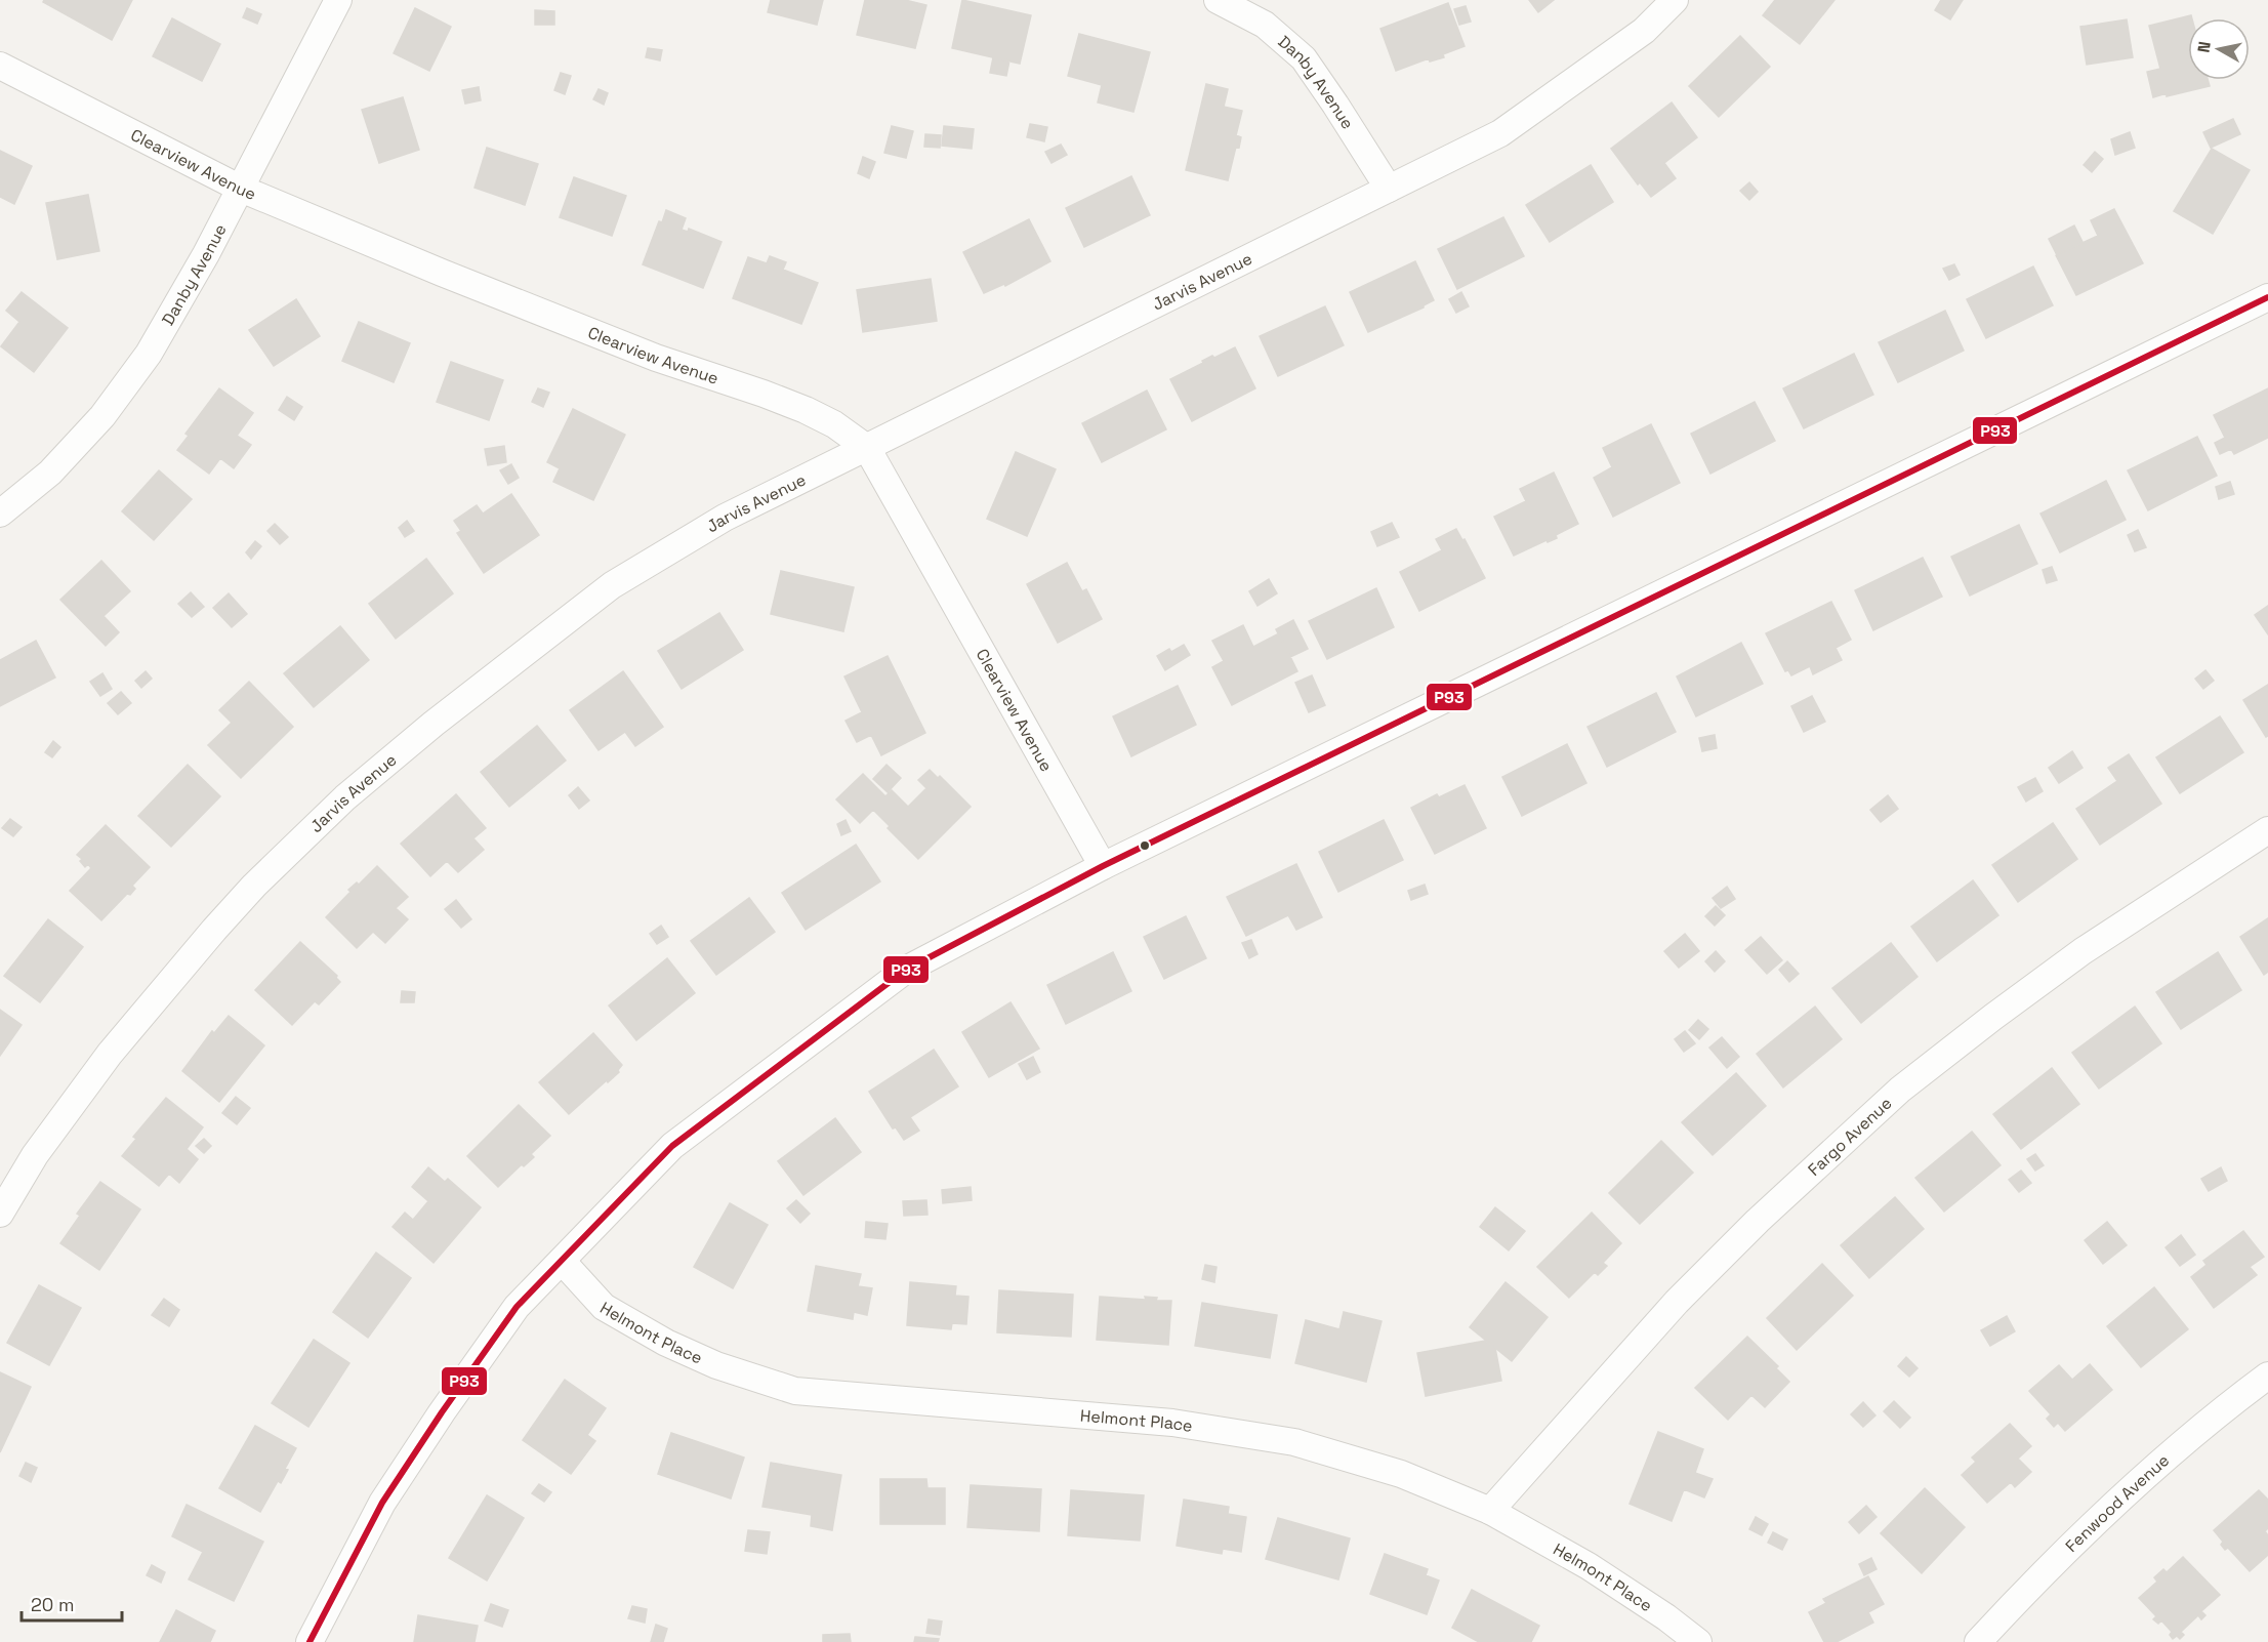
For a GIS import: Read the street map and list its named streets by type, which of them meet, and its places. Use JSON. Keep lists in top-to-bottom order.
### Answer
{
  "streets": {
    "street": [
      "Danby Avenue",
      "Clearview Avenue",
      "Jarvis Avenue",
      "Fargo Avenue",
      "Helmont Place",
      "Fenwood Avenue"
    ]
  },
  "crossings": [
    ["Danby Avenue", "Clearview Avenue"],
    ["Danby Avenue", "Jarvis Avenue"],
    ["Clearview Avenue", "Jarvis Avenue"],
    ["Fargo Avenue", "Helmont Place"]
  ],
  "lines": ["transit line P93"],
  "scale_bar": "20 m",
  "north": "left"
}
